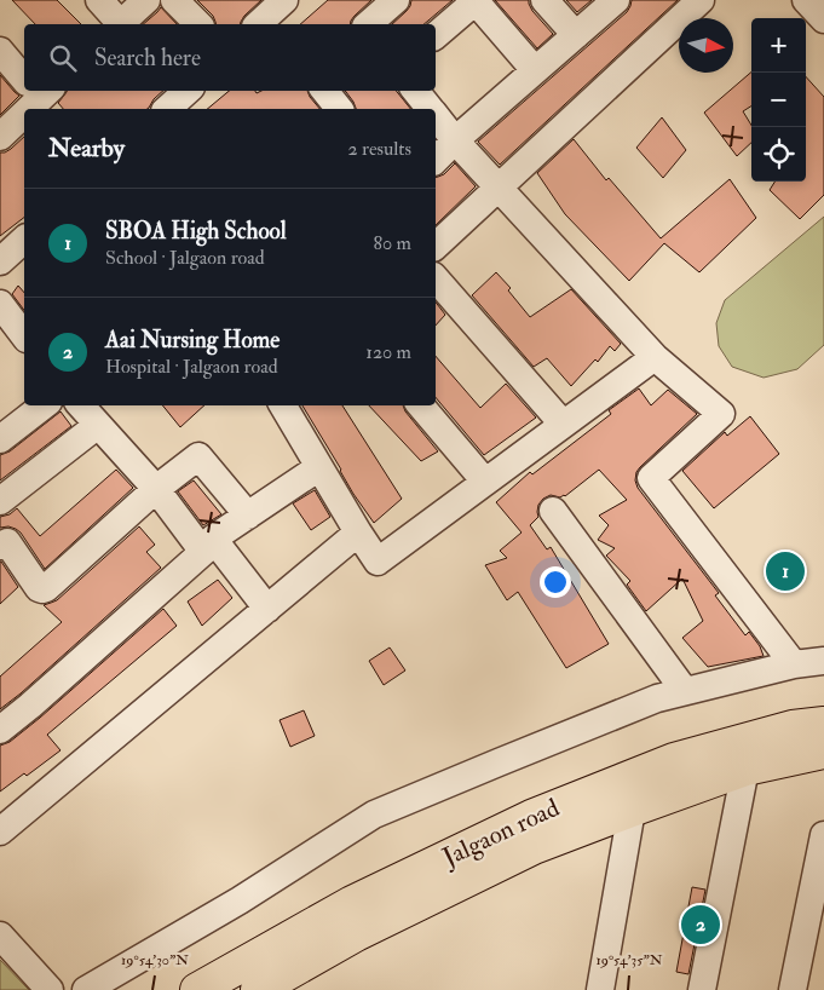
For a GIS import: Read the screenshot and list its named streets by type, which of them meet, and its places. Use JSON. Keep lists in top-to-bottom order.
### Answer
{
  "streets": {
    "highway": ["Jalgaon road"]
  },
  "north": "right",
  "page": {
    "map_buttons": ["+", "−"],
    "search": "Search here",
    "heading": ["Nearby", "2 results"],
    "list": [
      {
        "mark": "1",
        "name": "SBOA High School",
        "note": "School · Jalgaon road",
        "value": "80 m"
      },
      {
        "mark": "2",
        "name": "Aai Nursing Home",
        "note": "Hospital · Jalgaon road",
        "value": "120 m"
      }
    ],
    "pins": ["1", "2"]
  },
  "coordinates": ["19°54'30\"N", "19°54'35\"N"]
}
